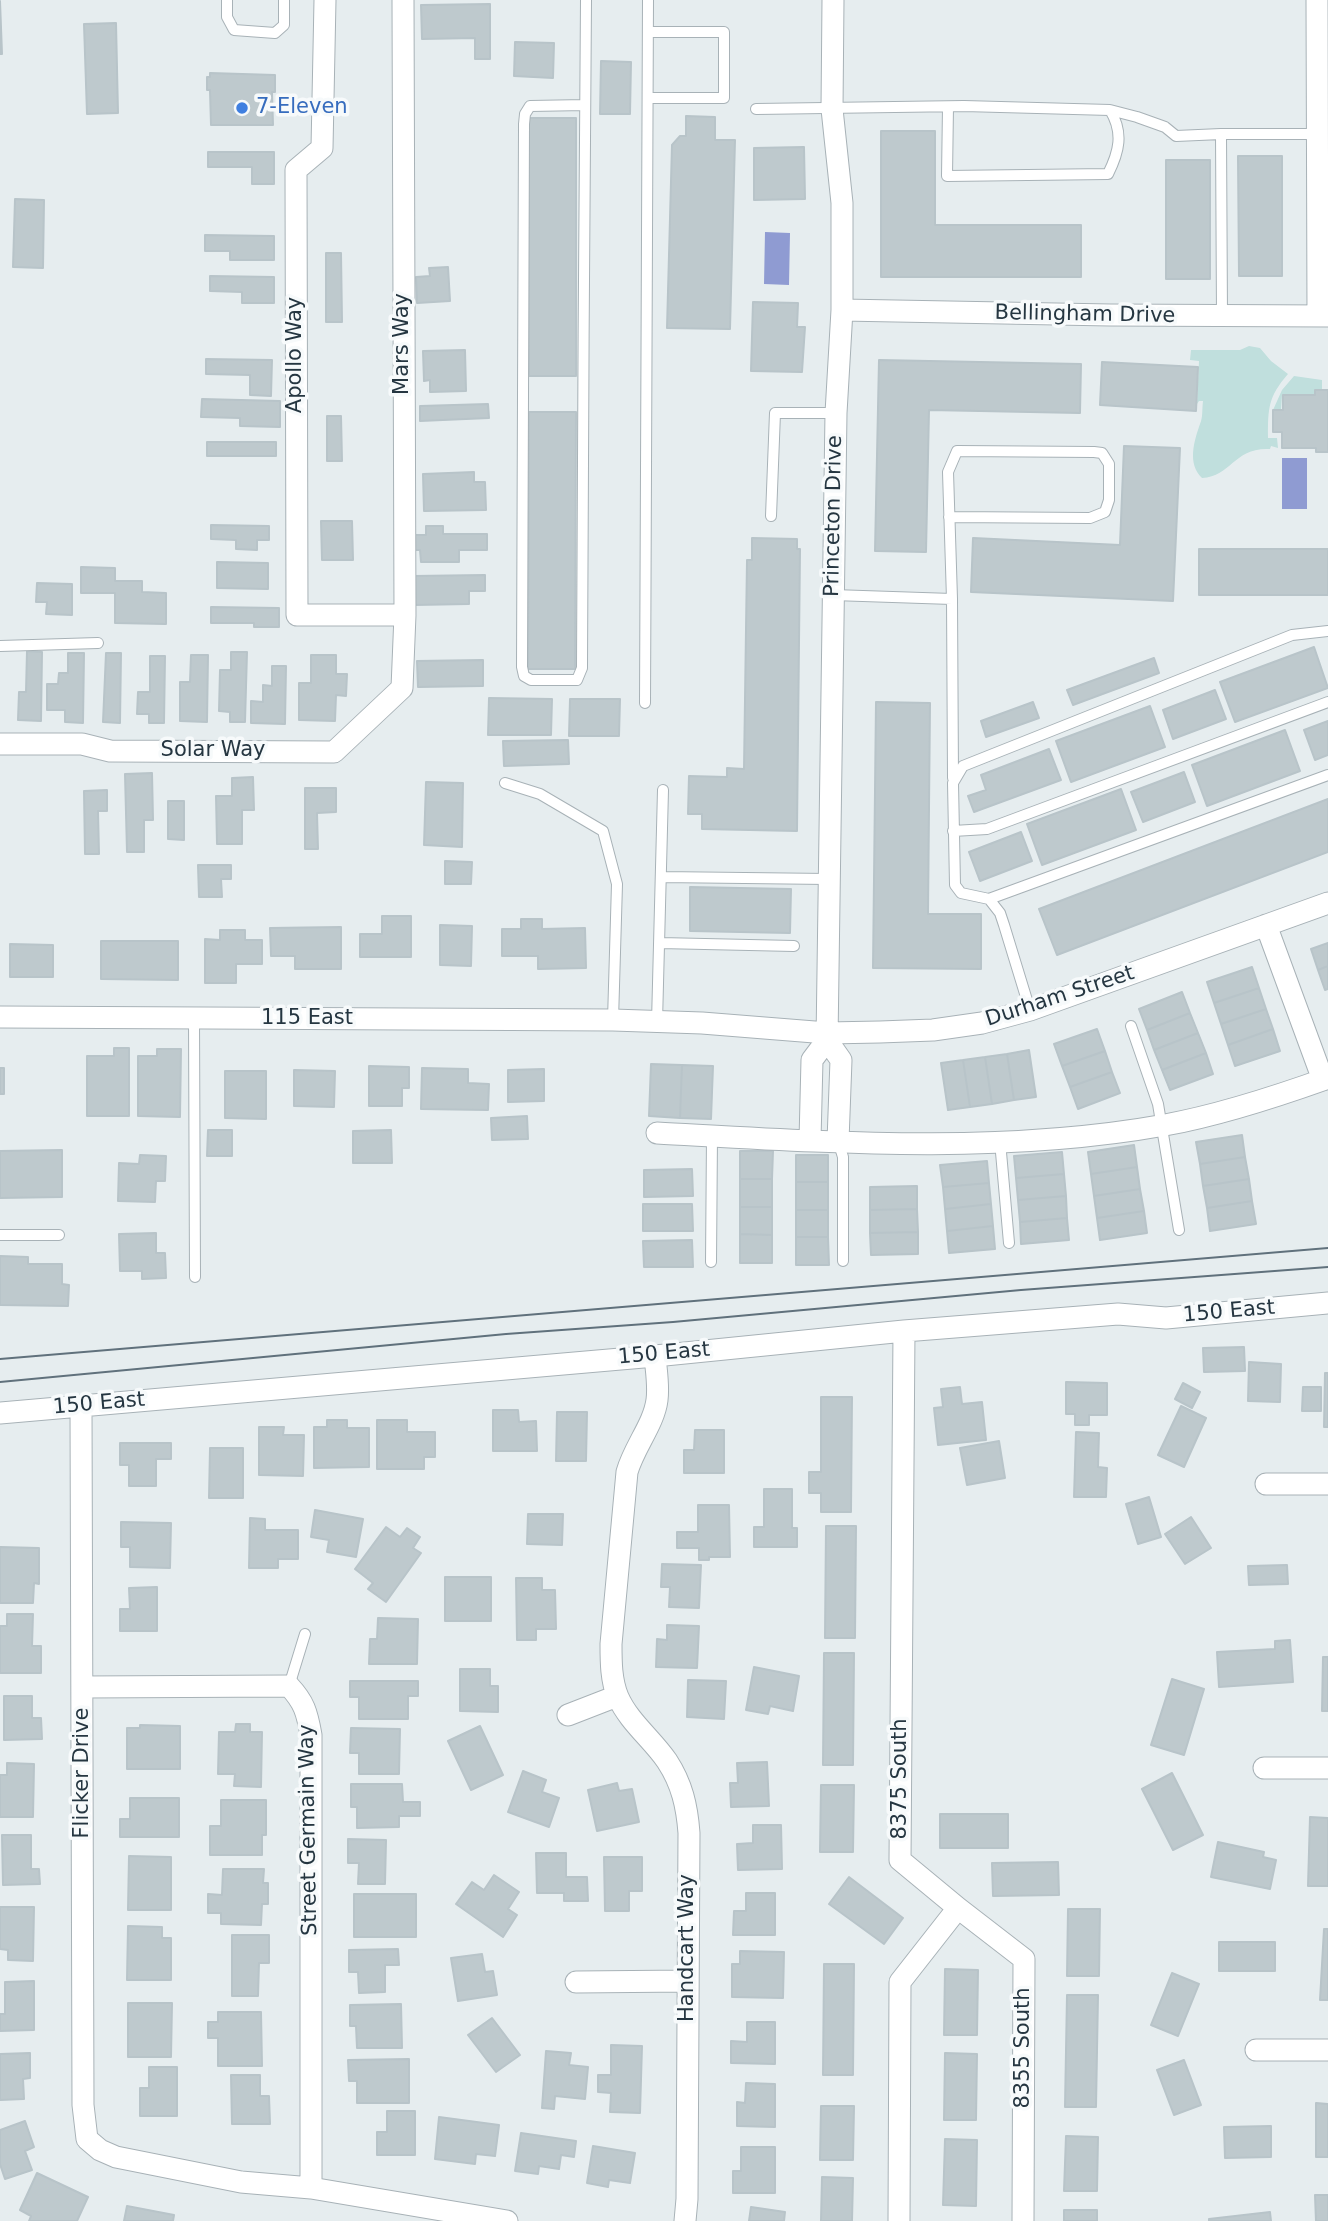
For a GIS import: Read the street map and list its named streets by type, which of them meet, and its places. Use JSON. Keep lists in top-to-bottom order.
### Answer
{
  "streets": {
    "street": [
      "Bellingham Drive",
      "Mars Way",
      "Apollo Way",
      "Princeton Drive",
      "Solar Way",
      "Durham Street",
      "115 East",
      "150 East",
      "Flicker Drive",
      "8375 South",
      "Street Germain Way",
      "Handcart Way",
      "8355 South"
    ]
  },
  "crossings": [
    ["Bellingham Drive", "Princeton Drive"],
    ["Mars Way", "Apollo Way"],
    ["Mars Way", "Solar Way"],
    ["Princeton Drive", "Durham Street"],
    ["Durham Street", "115 East"],
    ["150 East", "Flicker Drive"],
    ["150 East", "8375 South"],
    ["150 East", "Handcart Way"],
    ["Flicker Drive", "Street Germain Way"],
    ["8375 South", "8355 South"]
  ],
  "places": ["7-Eleven"]
}
